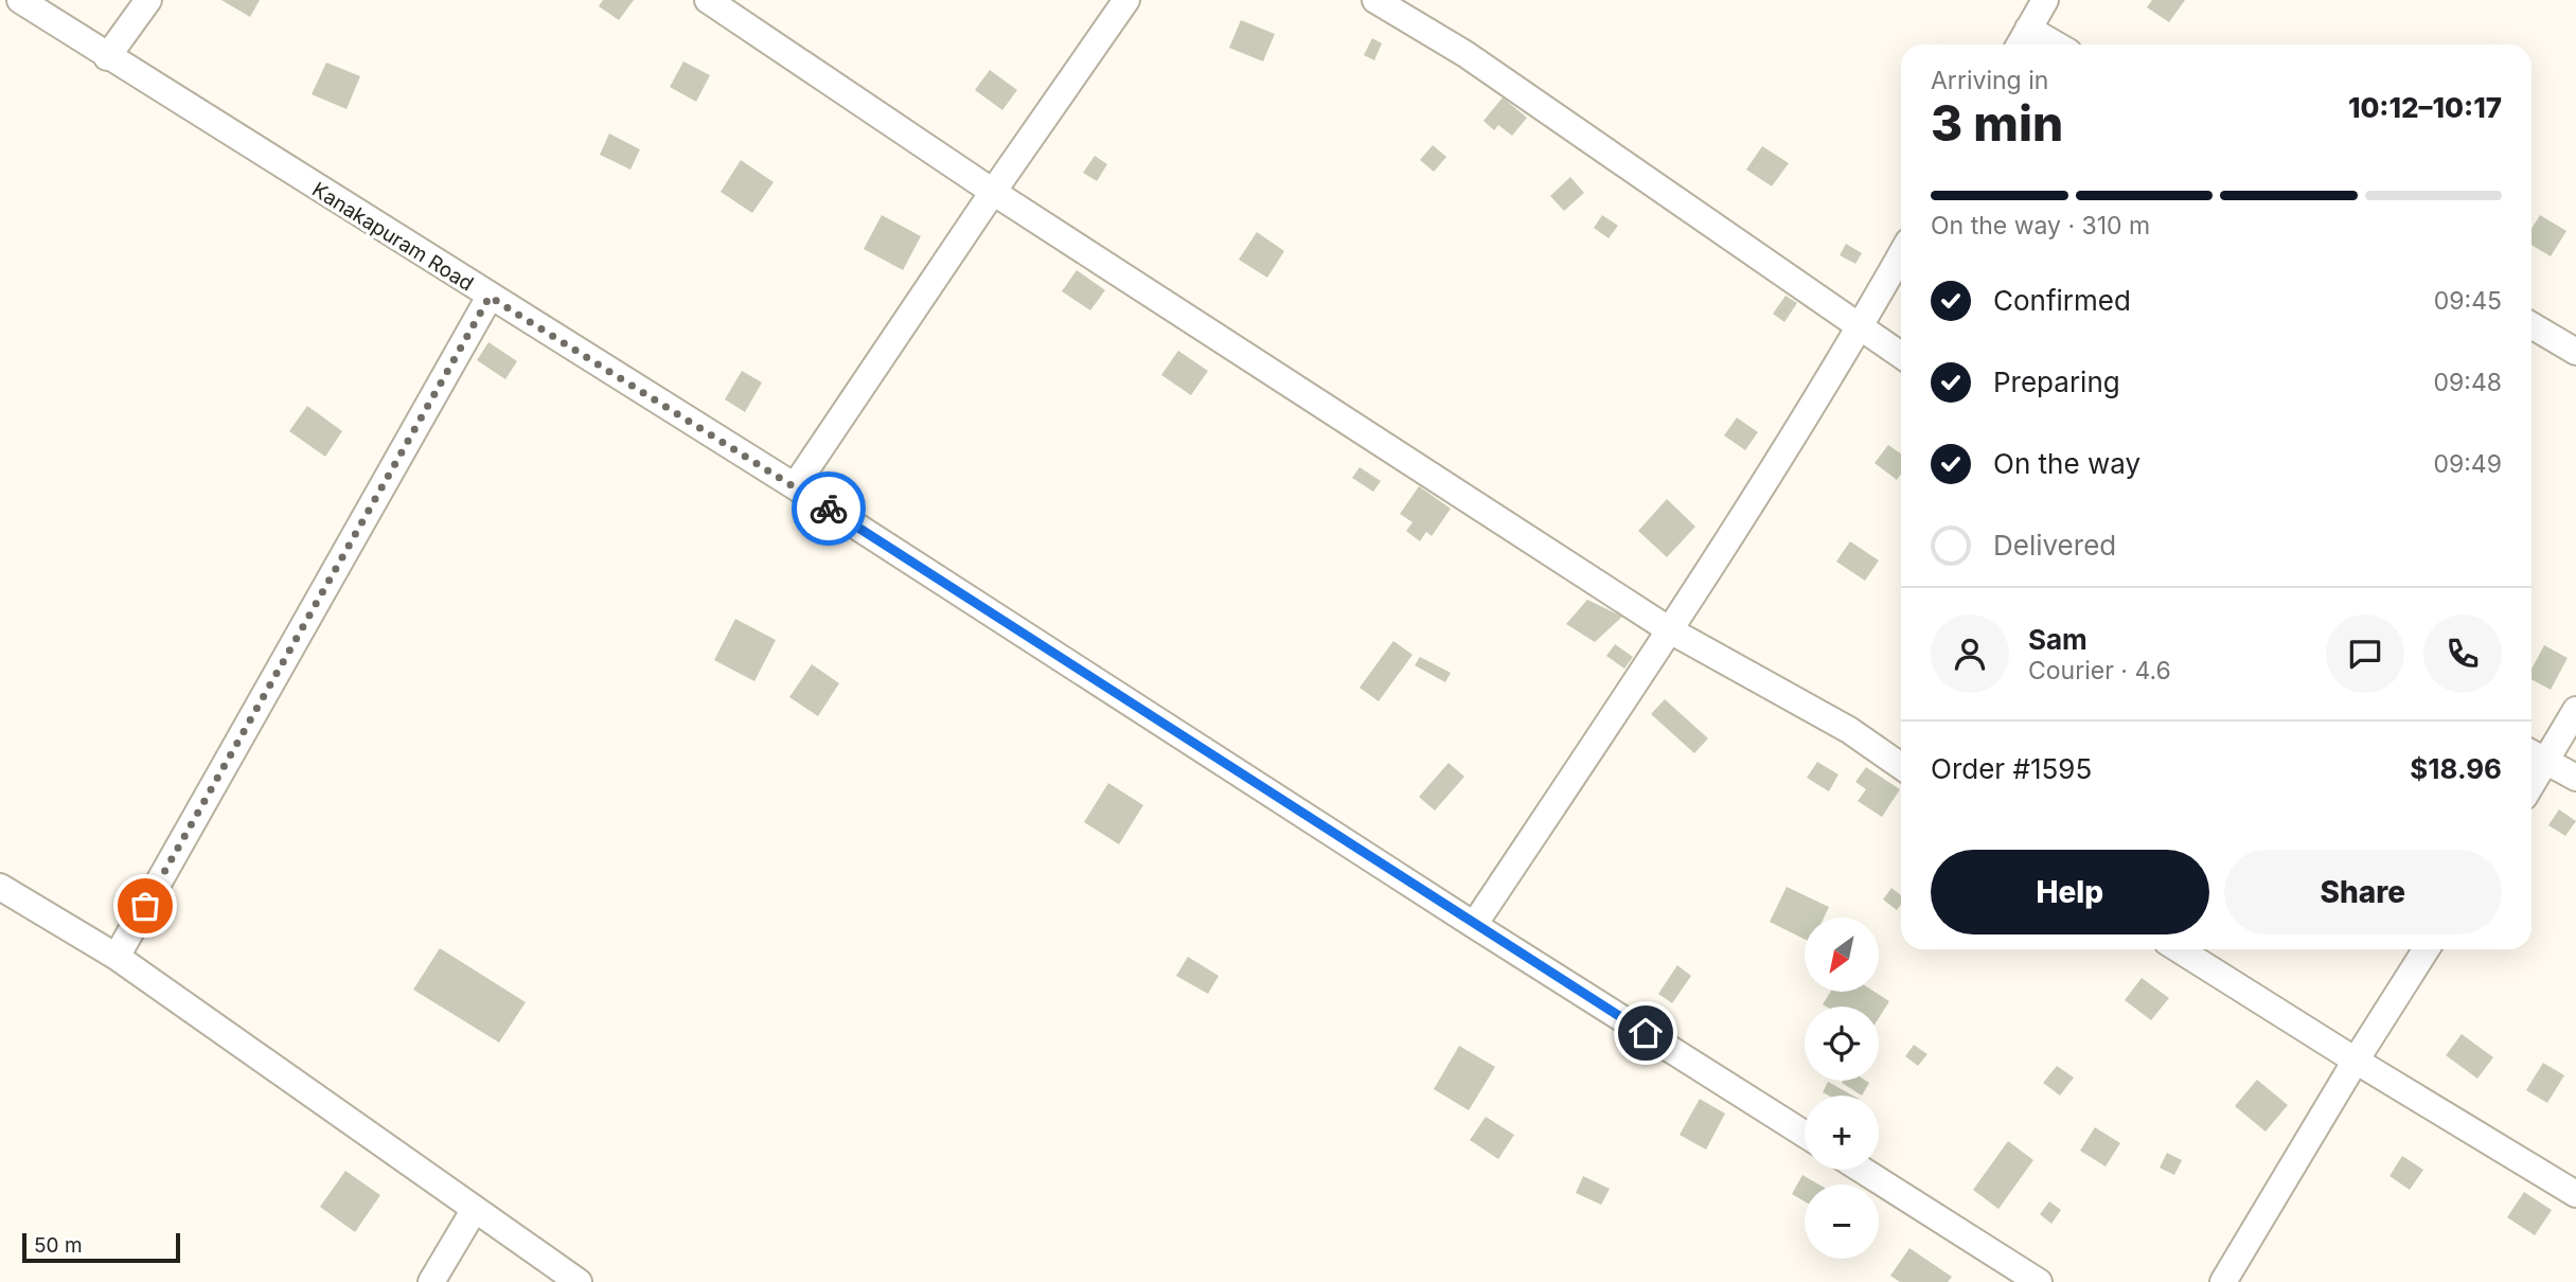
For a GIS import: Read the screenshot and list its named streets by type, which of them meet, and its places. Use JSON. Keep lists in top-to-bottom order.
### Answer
{
  "streets": {
    "street": ["Kanakapuram Road"]
  },
  "scale_bar": "50 m",
  "north": "bottom left",
  "page": {
    "heading": ["3 min", "Arriving in", "10:12–10:17"],
    "panel": [
      "Sam",
      "Courier · 4.6",
      "Order #1595",
      "$18.96"
    ],
    "bar": "On the way · 310 m",
    "list": [
      ["Confirmed", "09:45"],
      ["Preparing", "09:48"],
      ["On the way", "09:49"],
      "Delivered"
    ],
    "buttons": ["Help", "Share"],
    "map_buttons": ["+", "−"],
    "scale": "50 m"
  }
}
